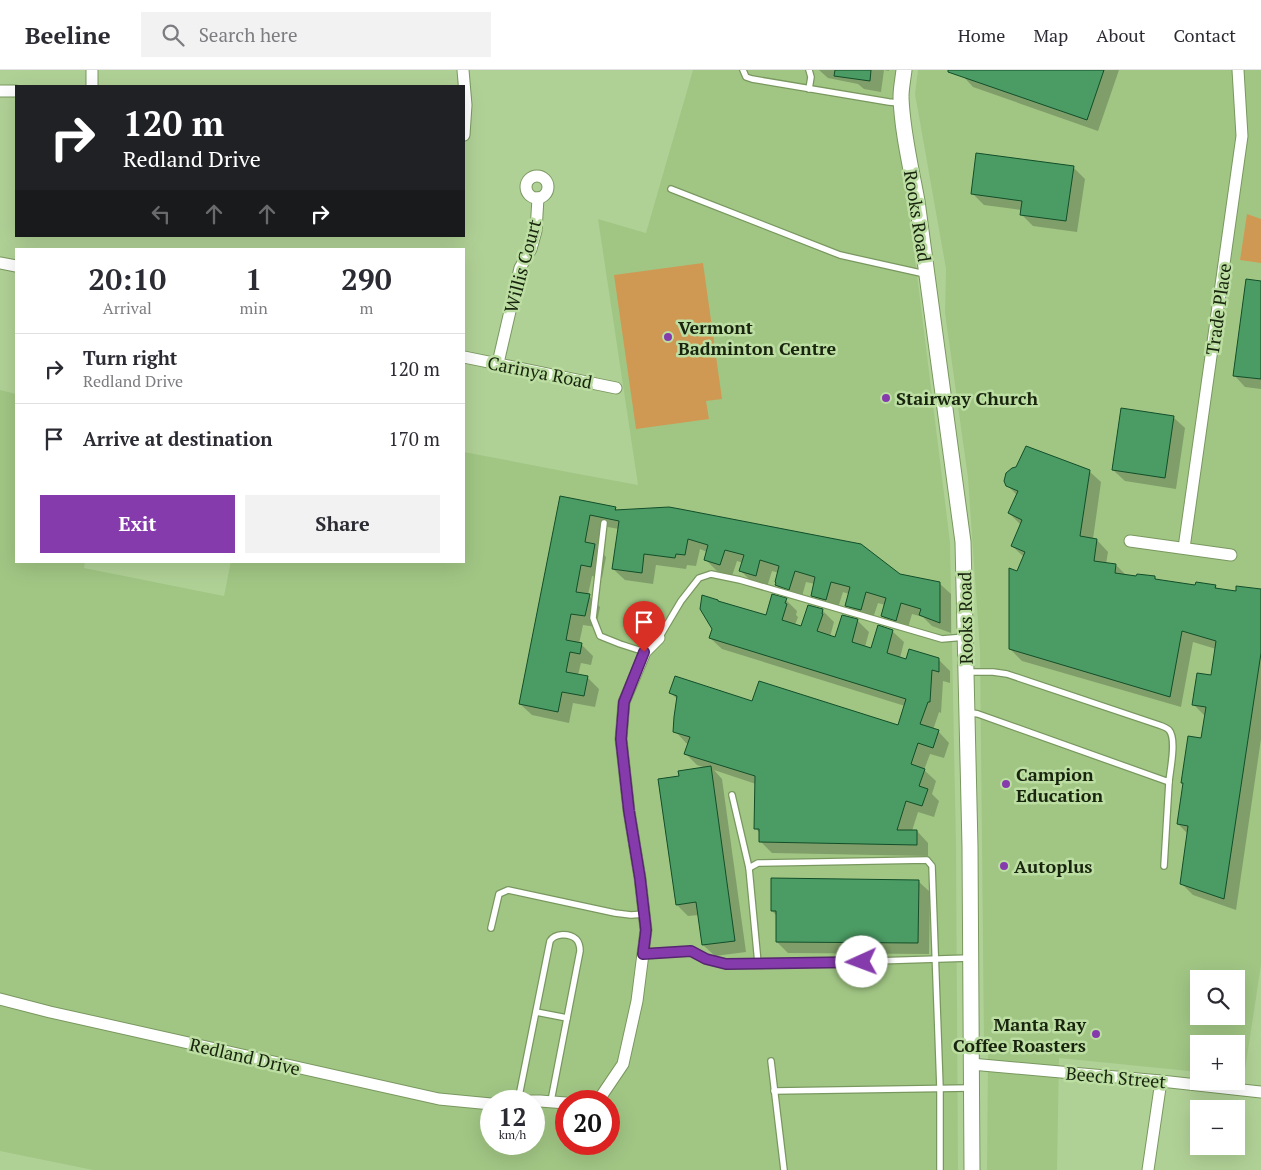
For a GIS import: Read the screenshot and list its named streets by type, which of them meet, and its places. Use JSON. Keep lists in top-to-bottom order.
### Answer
{
  "streets": {
    "street": [
      "Rooks Road",
      "Willis Court",
      "Trade Place",
      "Carinya Road",
      "Redland Drive",
      "Beech Street"
    ]
  },
  "crossings": [
    ["Rooks Road", "Beech Street"],
    ["Willis Court", "Carinya Road"]
  ],
  "places": [
    "Vermont Badminton Centre",
    "Stairway Church",
    "Campion Education",
    "Autoplus",
    "Manta Ray Coffee Roasters"
  ],
  "page": {
    "header": "Beeline",
    "search": "Search here",
    "nav": [
      "Home",
      "Map",
      "About",
      "Contact"
    ],
    "turn": ["120 m", "Redland Drive"],
    "eta": [
      "20:10",
      "Arrival",
      "1",
      "min",
      "290",
      "m"
    ],
    "list": [
      {
        "name": "Turn right",
        "note": "Redland Drive",
        "value": "120 m"
      },
      {
        "name": "Arrive at destination",
        "value": "170 m"
      }
    ],
    "buttons": ["Exit", "Share"],
    "map_buttons": ["+", "−"],
    "speed": "12 km/h",
    "limit": "20"
  }
}
